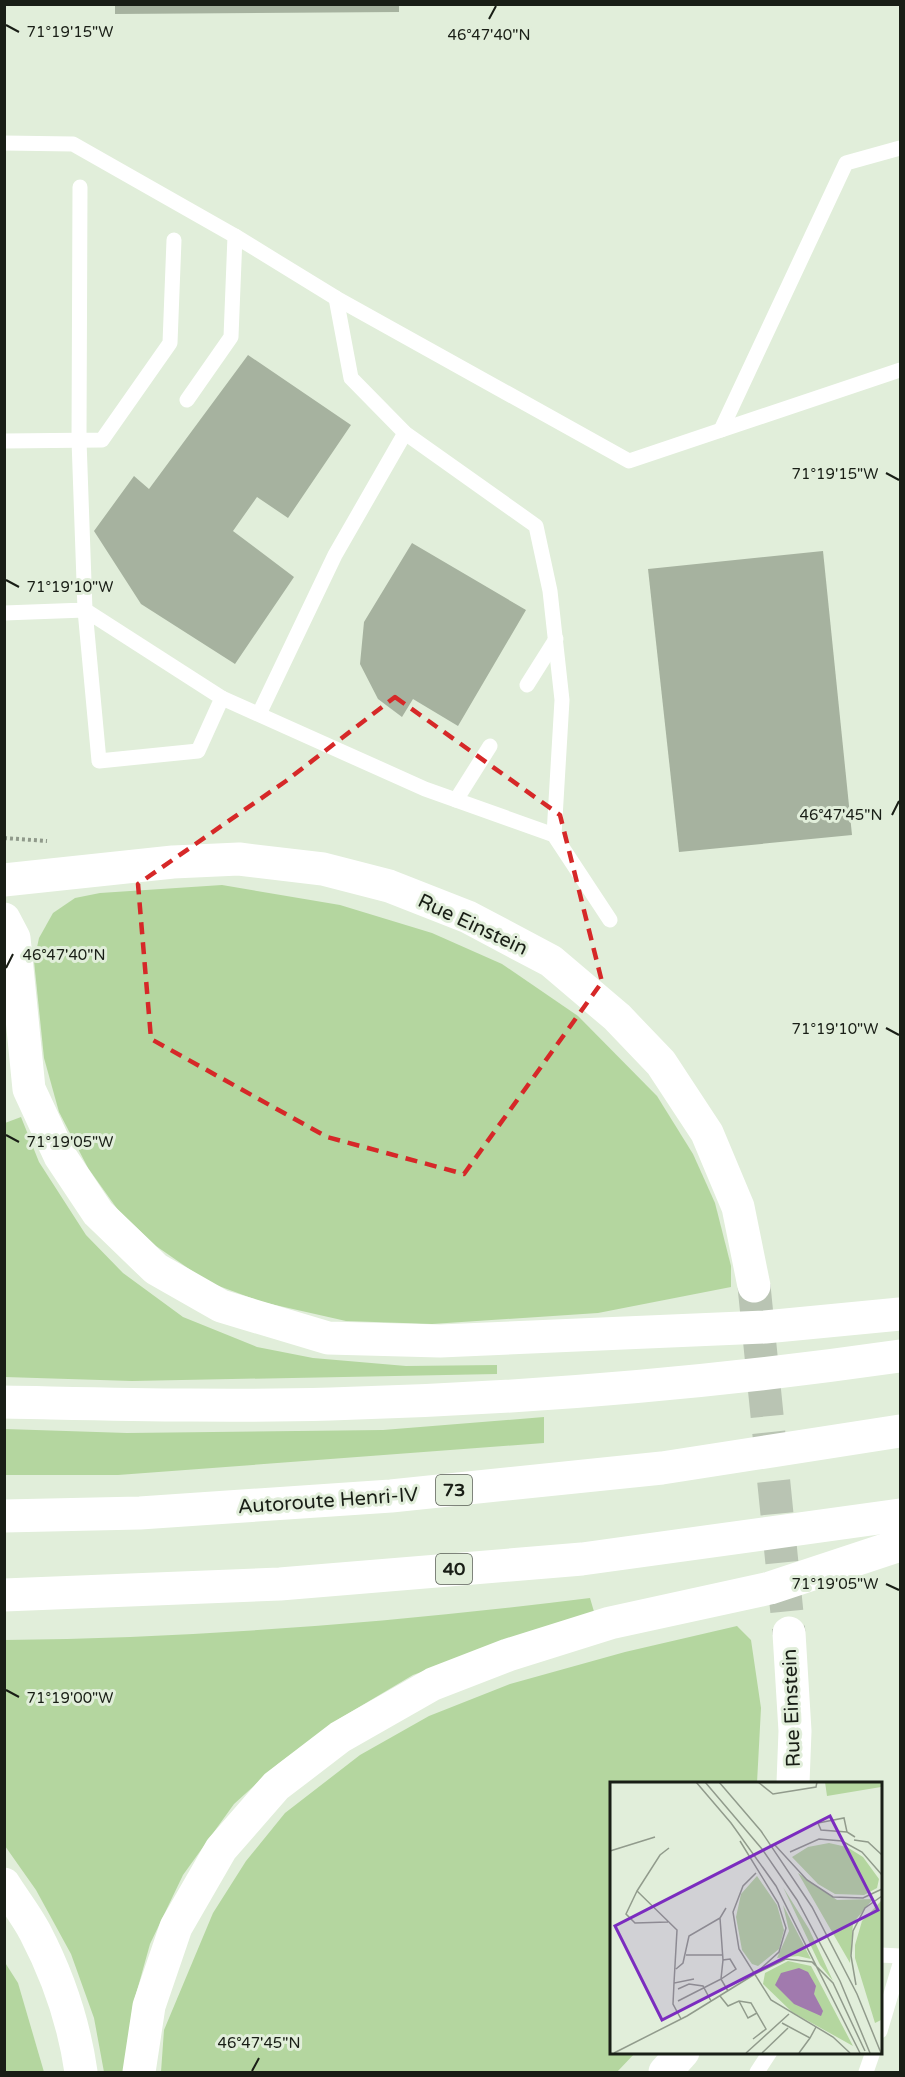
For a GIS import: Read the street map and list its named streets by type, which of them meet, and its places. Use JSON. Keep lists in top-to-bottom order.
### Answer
{
  "streets": {
    "main road": [
      "Rue Einstein",
      "73",
      "Autoroute Henri-IV",
      "40"
    ]
  },
  "coordinates": [
    "71°19'15\"W",
    "46°47'40\"N",
    "71°19'10\"W",
    "46°47'45\"N",
    "71°19'05\"W",
    "71°19'00\"W"
  ]
}
